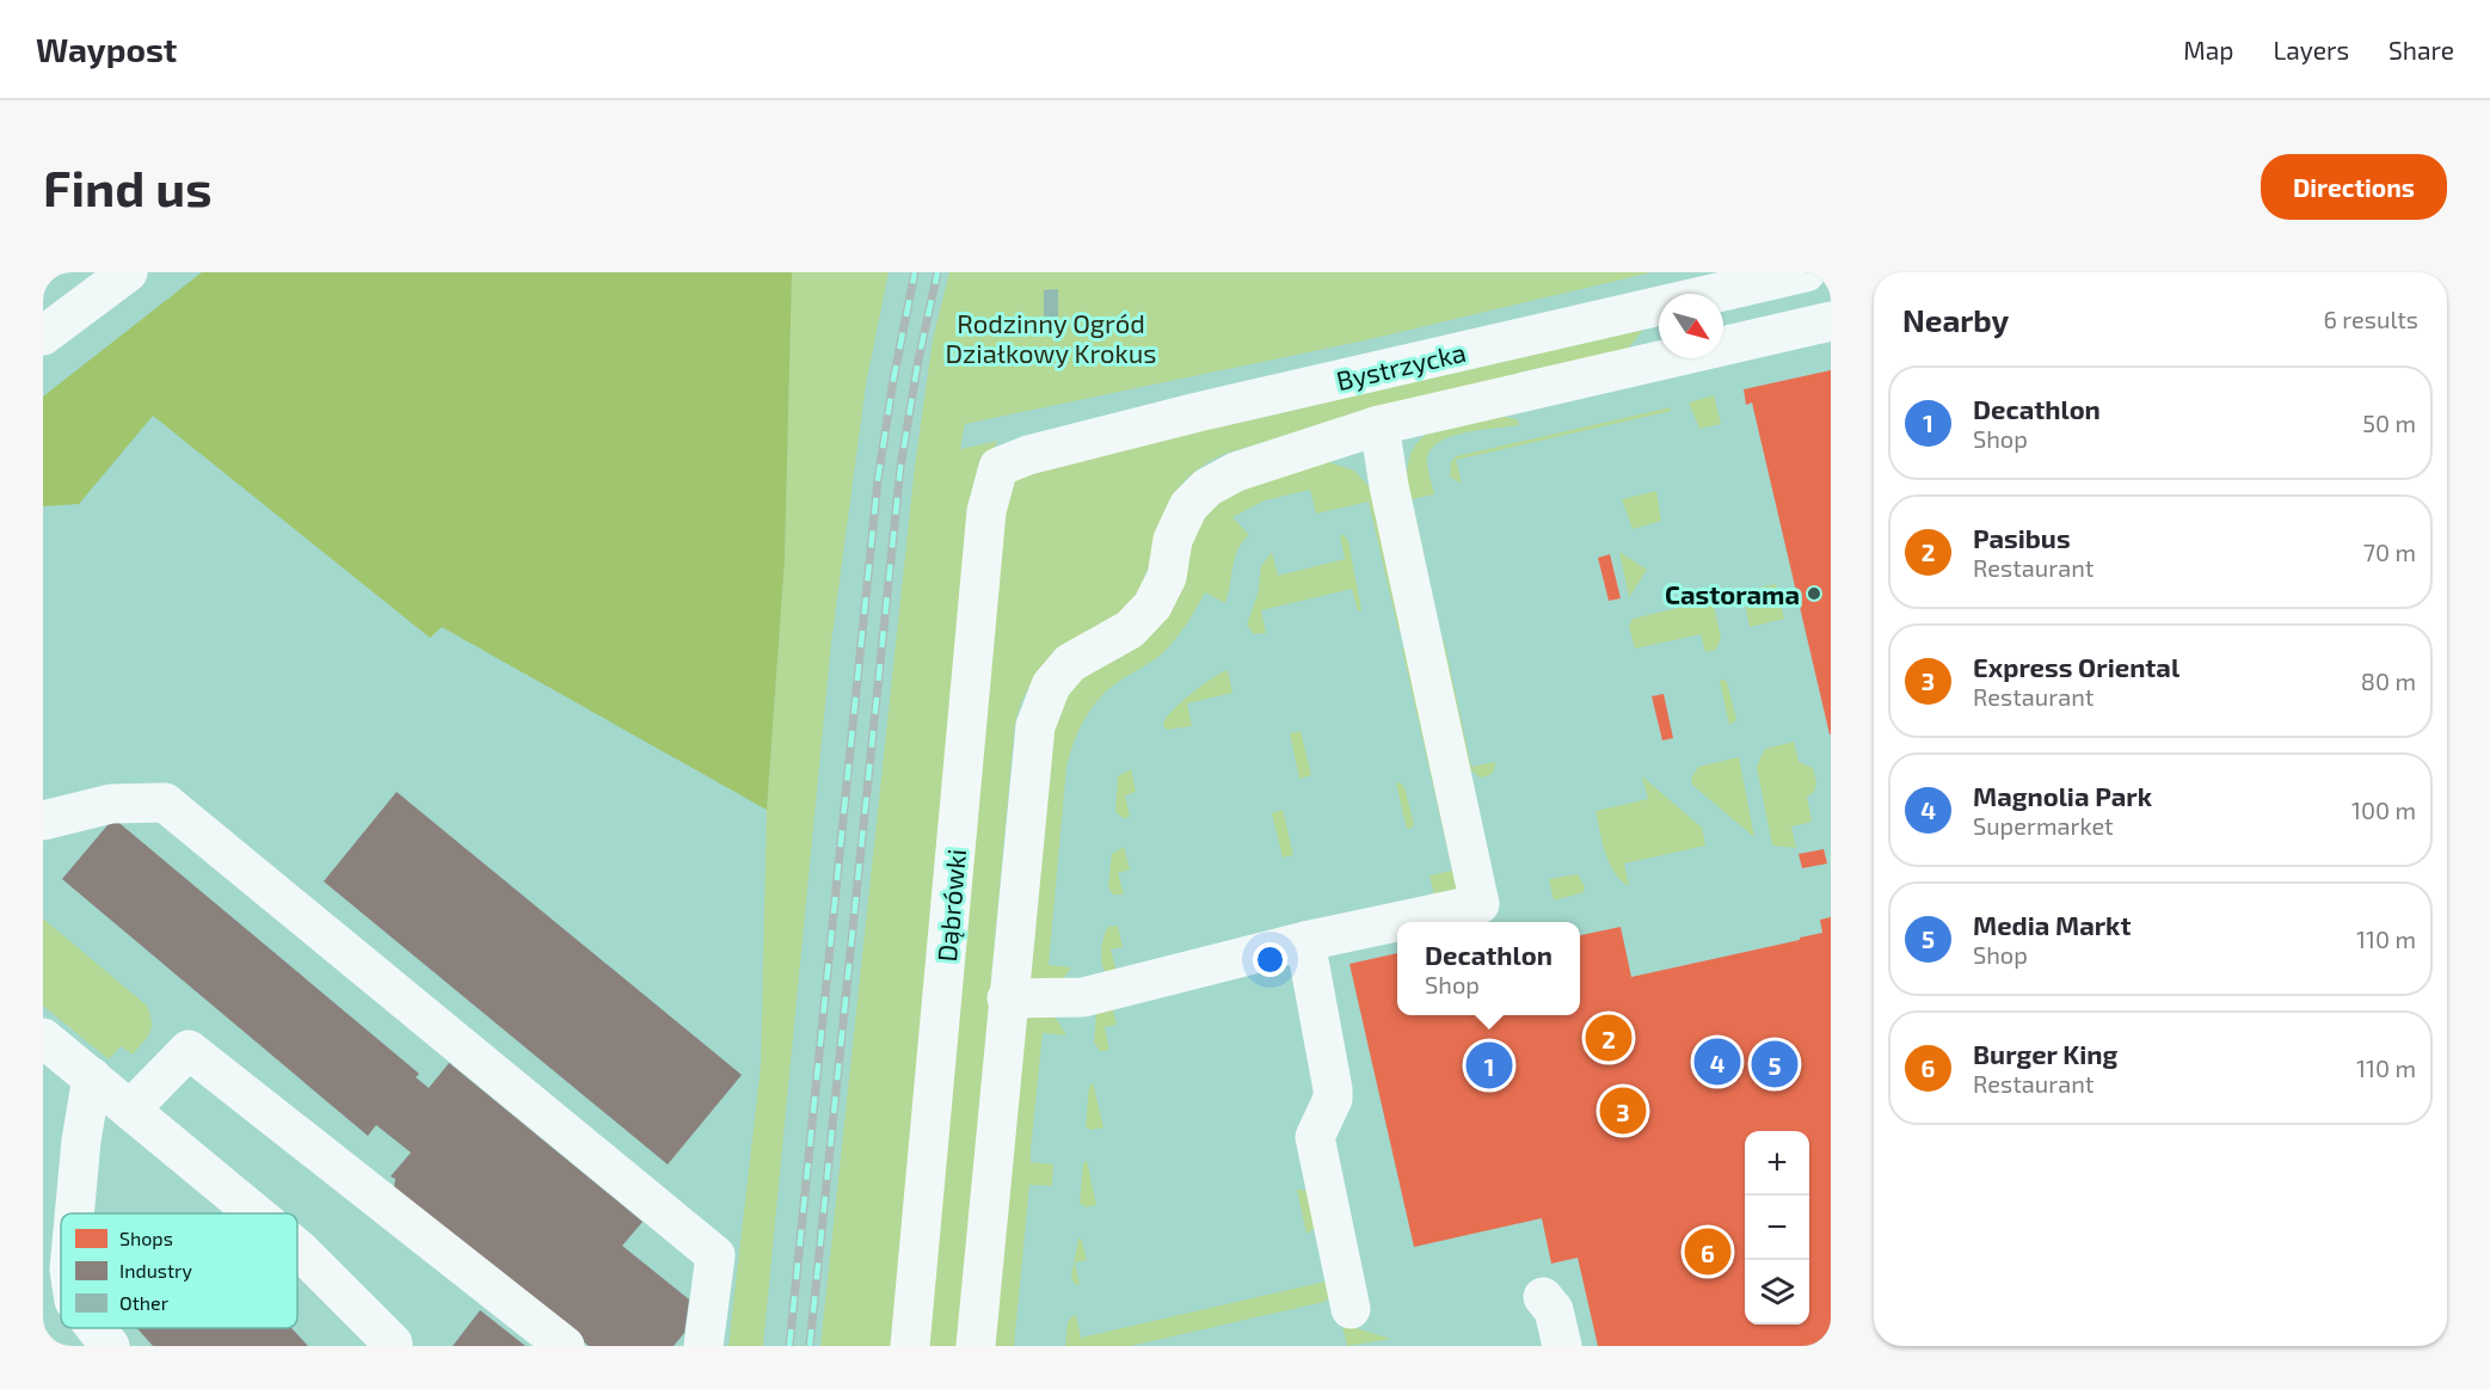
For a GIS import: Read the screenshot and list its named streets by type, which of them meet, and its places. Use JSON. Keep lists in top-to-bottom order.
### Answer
{
  "streets": {
    "street": ["Bystrzycka", "Dąbrówki"]
  },
  "crossings": [
    ["Bystrzycka", "Dąbrówki"]
  ],
  "parks": ["Rodzinny Ogród Działkowy Krokus"],
  "places": ["Castorama"],
  "legend": ["Shops", "Industry", "Other"],
  "north": "bottom right",
  "page": {
    "header": "Waypost",
    "nav": ["Map", "Layers", "Share"],
    "buttons": "Directions",
    "title": "Find us",
    "heading": ["Nearby", "6 results"],
    "list": [
      {
        "mark": "1",
        "name": "Decathlon",
        "note": "Shop",
        "value": "50 m"
      },
      {
        "mark": "2",
        "name": "Pasibus",
        "note": "Restaurant",
        "value": "70 m"
      },
      {
        "mark": "3",
        "name": "Express Oriental",
        "note": "Restaurant",
        "value": "80 m"
      },
      {
        "mark": "4",
        "name": "Magnolia Park",
        "note": "Supermarket",
        "value": "100 m"
      },
      {
        "mark": "5",
        "name": "Media Markt",
        "note": "Shop",
        "value": "110 m"
      },
      {
        "mark": "6",
        "name": "Burger King",
        "note": "Restaurant",
        "value": "110 m"
      }
    ],
    "popup": ["Decathlon", "Shop"],
    "pins": [
      "2",
      "4",
      "5",
      "1",
      "3",
      "6"
    ],
    "map_buttons": ["+", "−"]
  }
}
